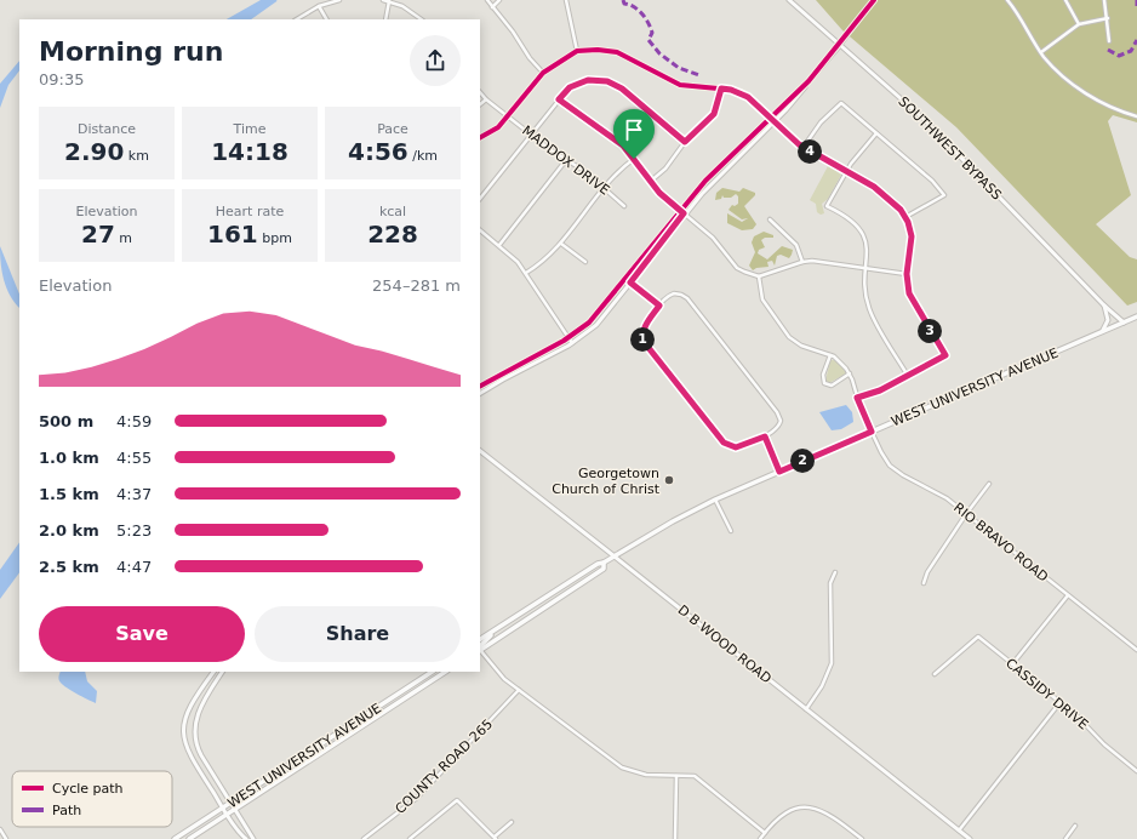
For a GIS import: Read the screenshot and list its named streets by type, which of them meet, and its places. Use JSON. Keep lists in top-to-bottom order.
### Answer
{
  "streets": {
    "main road": ["WEST UNIVERSITY AVENUE"],
    "street": [
      "SOUTHWEST BYPASS",
      "MADDOX DRIVE",
      "RIO BRAVO ROAD",
      "D B WOOD ROAD",
      "CASSIDY DRIVE",
      "COUNTY ROAD 265"
    ]
  },
  "crossings": [
    ["SOUTHWEST BYPASS", "WEST UNIVERSITY AVENUE"],
    ["WEST UNIVERSITY AVENUE", "RIO BRAVO ROAD"],
    ["WEST UNIVERSITY AVENUE", "D B WOOD ROAD"]
  ],
  "places": ["Georgetown Church of Christ"],
  "legend": ["Cycle path", "Path"],
  "page": {
    "heading": ["Morning run", "09:35"],
    "stats": [
      ["Distance", "2.90 km"],
      ["Time", "14:18"],
      ["Pace", "4:56 /km"],
      ["Elevation", "27 m"],
      ["Heart rate", "161 bpm"],
      ["kcal", "228"]
    ],
    "pins": [
      "4",
      "3",
      "1",
      "2"
    ],
    "chart": ["Elevation", "254–281 m"],
    "list": [
      {
        "name": "500 m",
        "note": "4:59"
      },
      {
        "name": "1.0 km",
        "note": "4:55"
      },
      {
        "name": "1.5 km",
        "note": "4:37"
      },
      {
        "name": "2.0 km",
        "note": "5:23"
      },
      {
        "name": "2.5 km",
        "note": "4:47"
      }
    ],
    "buttons": ["Save", "Share"]
  }
}
